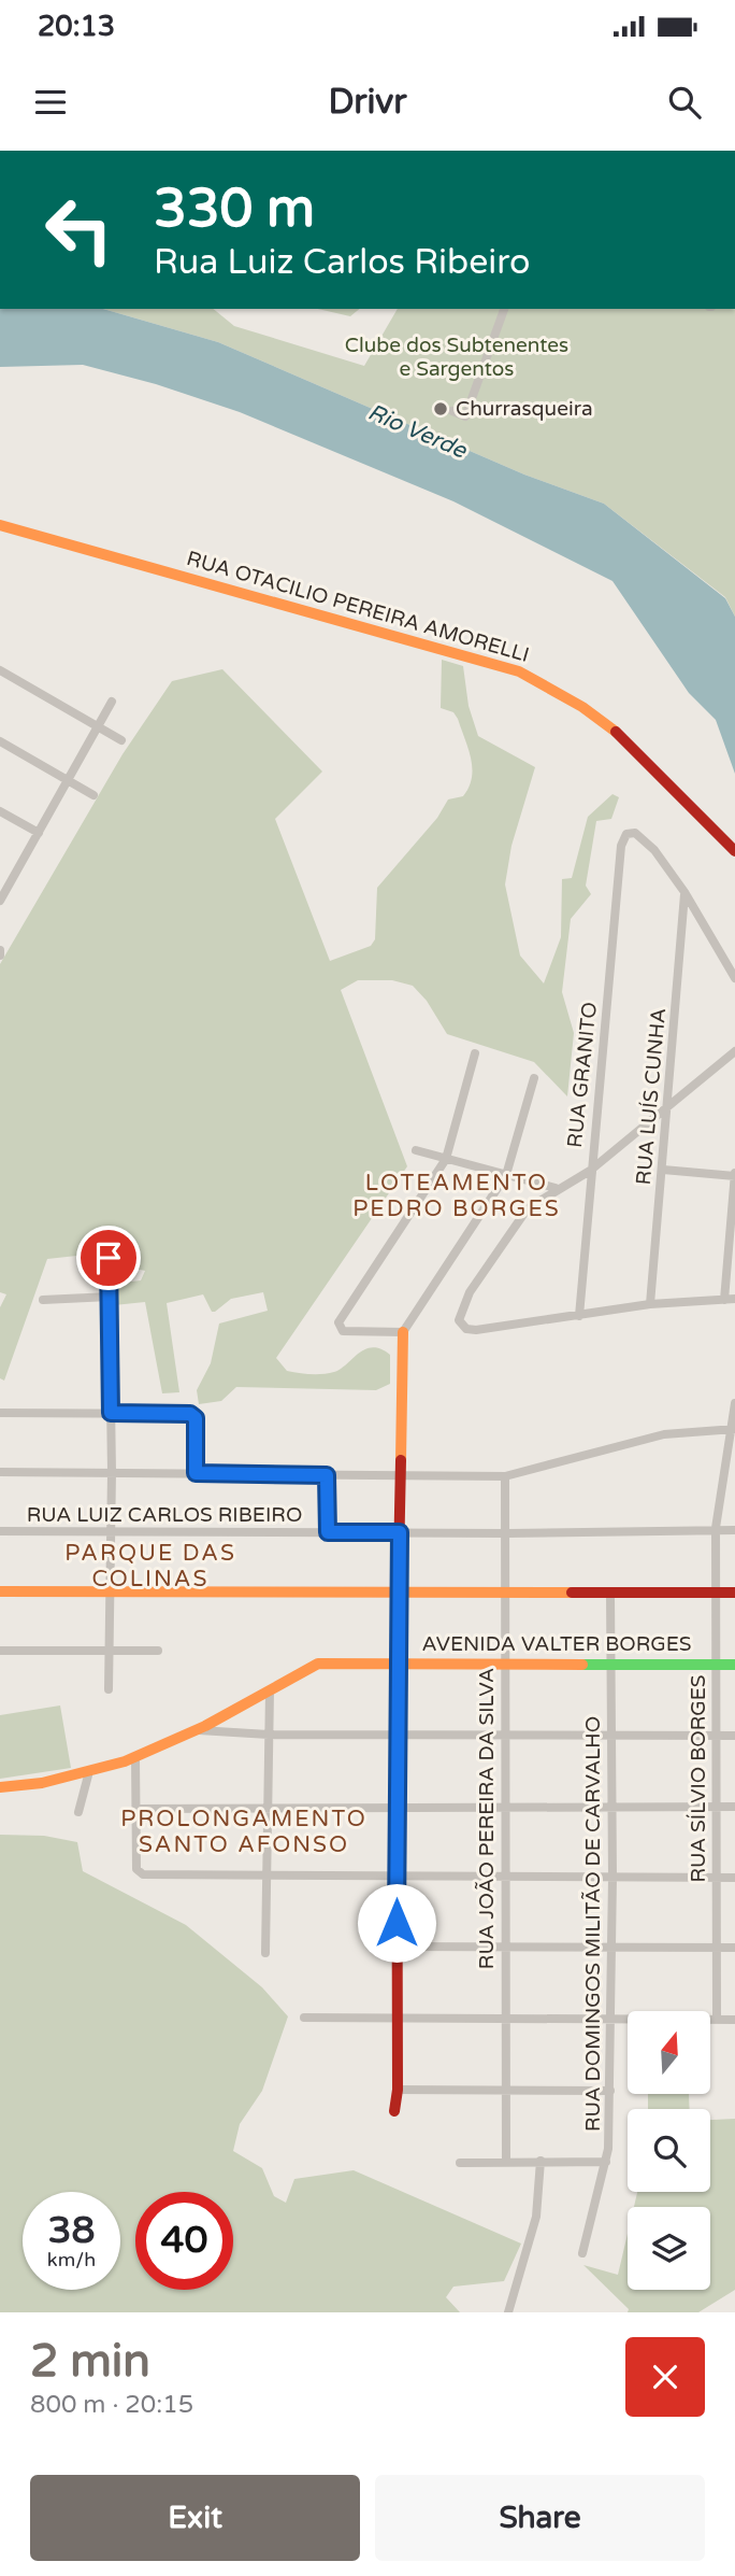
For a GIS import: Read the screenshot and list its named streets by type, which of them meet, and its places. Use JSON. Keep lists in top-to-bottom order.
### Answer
{
  "streets": {
    "street": [
      "RUA OTACILIO PEREIRA AMORELLI",
      "RUA GRANITO",
      "RUA LUÍS CUNHA",
      "RUA LUIZ CARLOS RIBEIRO",
      "AVENIDA VALTER BORGES",
      "RUA SÍLVIO BORGES",
      "RUA JOÃO PEREIRA DA SILVA",
      "RUA DOMINGOS MILITÃO DE CARVALHO"
    ]
  },
  "crossings": [
    ["RUA GRANITO", "RUA LUÍS CUNHA"],
    ["RUA LUIZ CARLOS RIBEIRO", "RUA SÍLVIO BORGES"],
    ["RUA LUIZ CARLOS RIBEIRO", "RUA JOÃO PEREIRA DA SILVA"],
    ["AVENIDA VALTER BORGES", "RUA SÍLVIO BORGES"],
    ["AVENIDA VALTER BORGES", "RUA JOÃO PEREIRA DA SILVA"],
    ["AVENIDA VALTER BORGES", "RUA DOMINGOS MILITÃO DE CARVALHO"]
  ],
  "districts": ["LOTEAMENTO PEDRO BORGES", "PARQUE DAS COLINAS", "PROLONGAMENTO SANTO AFONSO"],
  "water": ["Rio Verde"],
  "parks": ["Clube dos Subtenentes e Sargentos"],
  "places": ["Churrasqueira"],
  "north": "top",
  "page": {
    "status": "20:13",
    "header": "Drivr",
    "turn": ["330 m", "Rua Luiz Carlos Ribeiro"],
    "speed": "38 km/h",
    "limit": "40",
    "heading": ["2 min", "800 m · 20:15"],
    "buttons": ["Exit", "Share"]
  }
}
